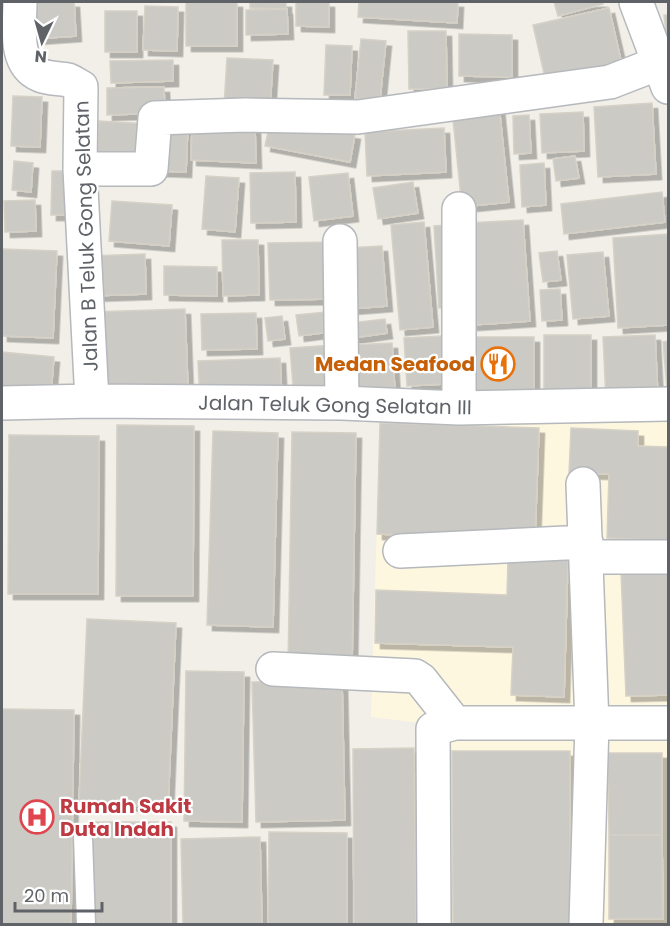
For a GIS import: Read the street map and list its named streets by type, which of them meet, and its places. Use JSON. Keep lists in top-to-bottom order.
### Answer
{
  "streets": {
    "street": ["Jalan B Teluk Gong Selatan", "Jalan Teluk Gong Selatan III"]
  },
  "crossings": [
    ["Jalan B Teluk Gong Selatan", "Jalan Teluk Gong Selatan III"]
  ],
  "places": {
    "restaurant": ["Medan Seafood"],
    "hospital": ["Rumah Sakit Duta Indah"]
  },
  "scale_bar": "20 m",
  "north": "bottom"
}
